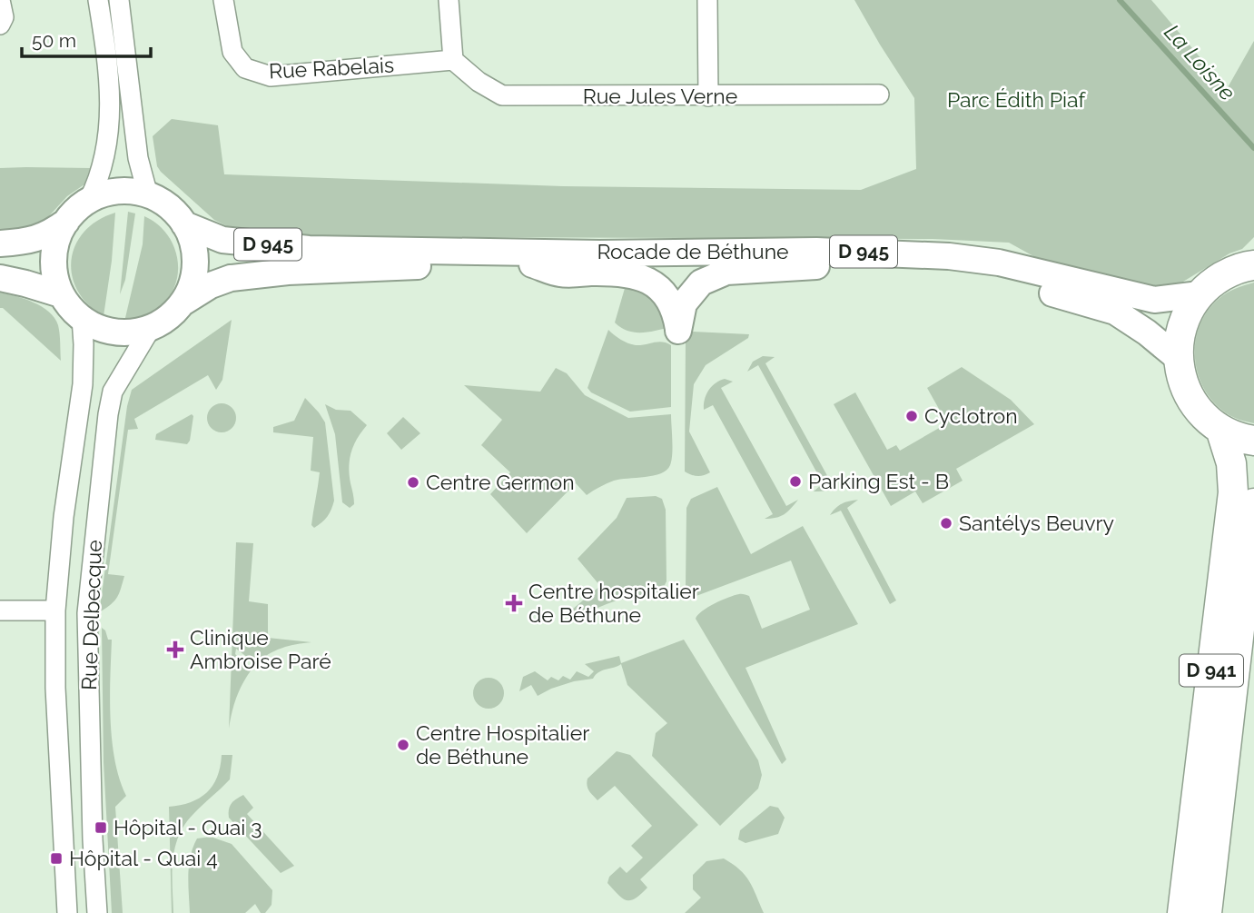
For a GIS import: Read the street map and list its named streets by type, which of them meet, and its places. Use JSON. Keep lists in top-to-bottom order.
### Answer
{
  "streets": {
    "highway": ["D 941"],
    "main road": ["D 945", "Rocade de Béthune"],
    "street": ["Rue Rabelais", "Rue Jules Verne", "Rue Delbecque"]
  },
  "crossings": [
    ["Rue Rabelais", "Rue Jules Verne"],
    ["Rocade de Béthune", "Rue Delbecque"]
  ],
  "water": ["La Loisne"],
  "parks": ["Parc Édith Piaf"],
  "places": {
    "other": [
      "Cyclotron",
      "Parking Est - B",
      "Centre Germon",
      "Santélys Beuvry",
      "Centre Hospitalier de Béthune"
    ],
    "health": ["Centre hospitalier de Béthune", "Clinique Ambroise Paré"],
    "transit": ["Hôpital - Quai 3", "Hôpital - Quai 4"]
  },
  "scale_bar": "50 m"
}
